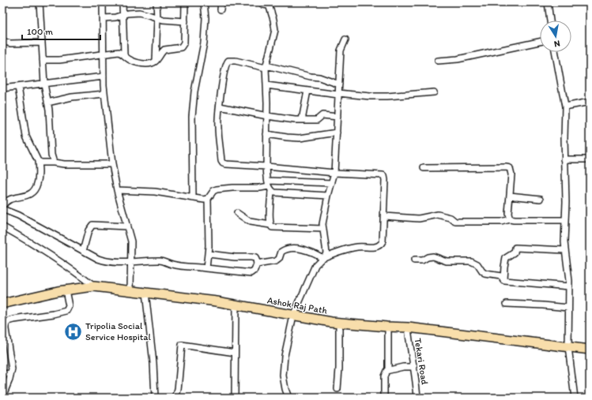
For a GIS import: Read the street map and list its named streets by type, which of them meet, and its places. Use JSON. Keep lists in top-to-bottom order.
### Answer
{
  "streets": {
    "main road": ["Ashok Raj Path"],
    "street": ["Tekari Road"]
  },
  "crossings": [
    ["Ashok Raj Path", "Tekari Road"]
  ],
  "places": {
    "hospital": ["Tripolia Social Service Hospital"]
  },
  "scale_bar": "100 m",
  "north": "bottom"
}
